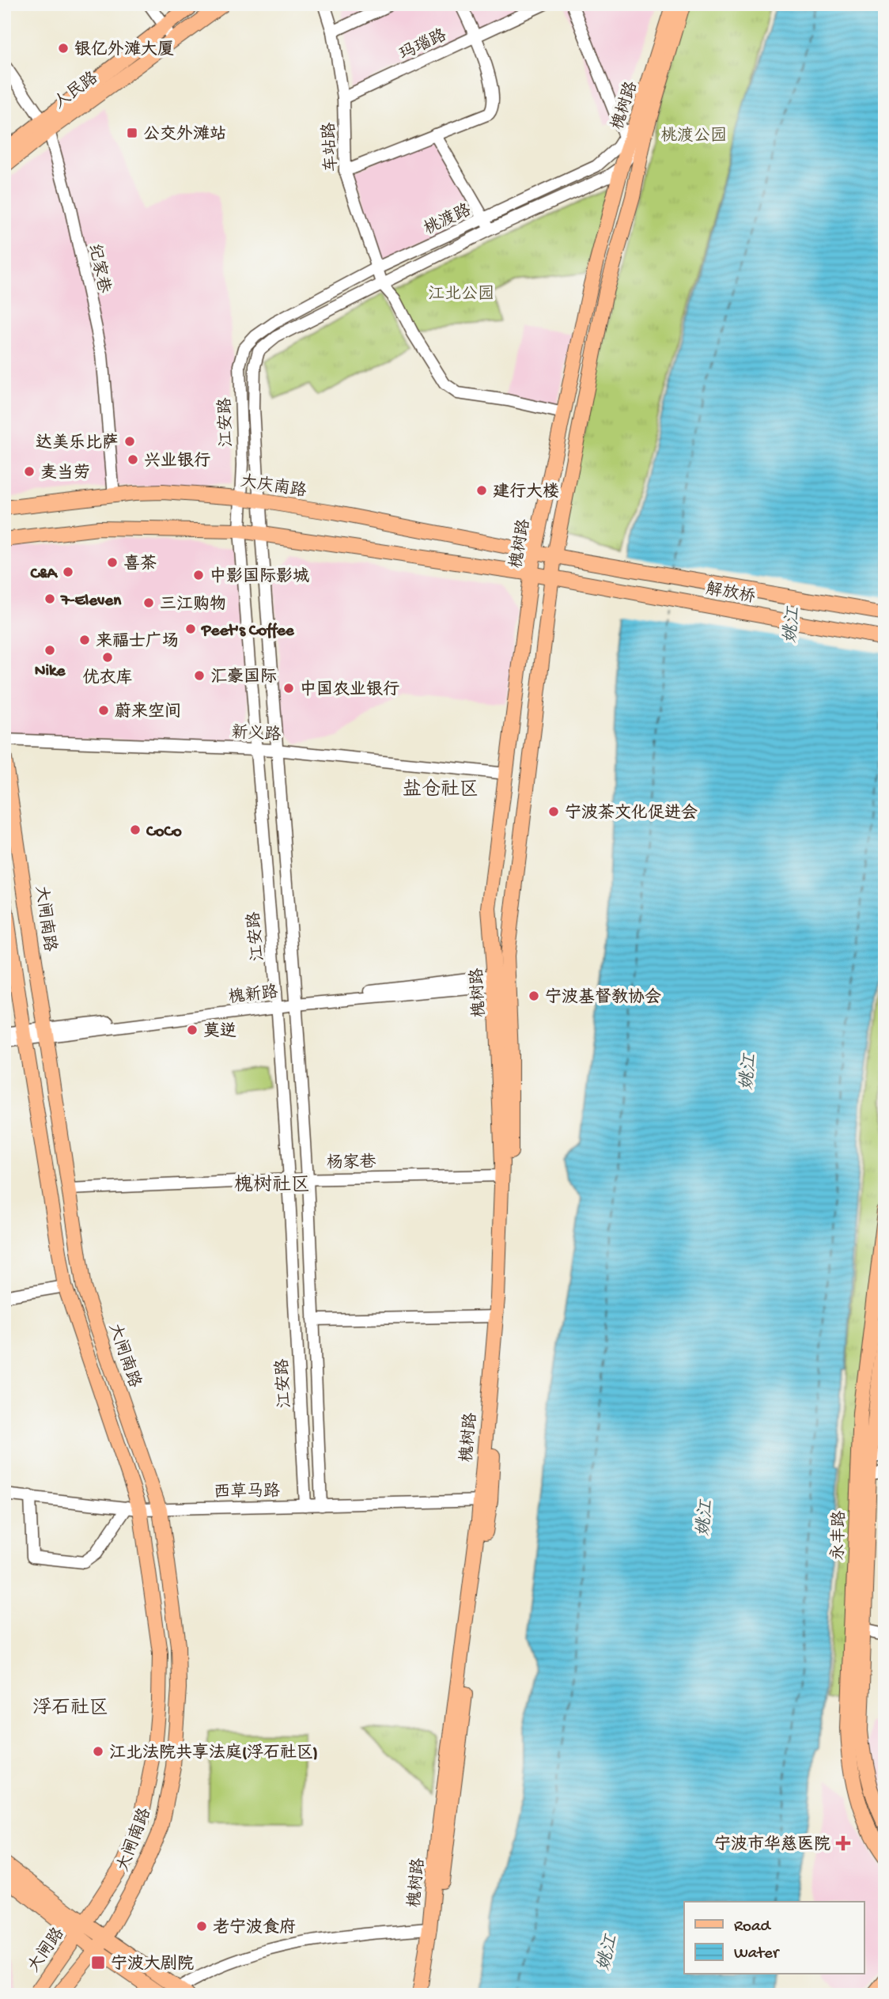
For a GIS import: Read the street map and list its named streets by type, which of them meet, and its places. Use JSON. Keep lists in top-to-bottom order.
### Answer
{
  "streets": {
    "main road": [
      "人民路",
      "槐树路",
      "大庆南路",
      "解放桥",
      "大闸南路",
      "永丰路",
      "大闸路"
    ],
    "street": [
      "玛瑙路",
      "车站路",
      "桃渡路",
      "纪家巷",
      "江安路",
      "新义路",
      "槐新路",
      "杨家巷",
      "西草马路"
    ]
  },
  "crossings": [
    ["玛瑙路", "车站路"],
    ["人民路", "纪家巷"],
    ["槐树路", "车站路"],
    ["槐树路", "桃渡路"],
    ["槐树路", "大庆南路"],
    ["槐树路", "解放桥"],
    ["槐树路", "新义路"],
    ["槐树路", "槐新路"],
    ["槐树路", "杨家巷"],
    ["槐树路", "西草马路"],
    ["车站路", "桃渡路"],
    ["桃渡路", "江安路"],
    ["纪家巷", "大庆南路"],
    ["江安路", "大庆南路"],
    ["江安路", "新义路"],
    ["江安路", "槐新路"],
    ["江安路", "杨家巷"],
    ["江安路", "西草马路"],
    ["大庆南路", "解放桥"],
    ["大闸南路", "槐新路"],
    ["大闸南路", "杨家巷"],
    ["大闸南路", "西草马路"],
    ["大闸南路", "大闸路"]
  ],
  "districts": ["盐仓社区", "槐树社区", "浮石社区"],
  "water": ["姚江"],
  "parks": ["桃渡公园", "江北公园"],
  "places": {
    "other": [
      "银亿外滩大厦",
      "达美乐比萨",
      "兴业银行",
      "麦当劳",
      "建行大楼",
      "喜茶",
      "C&A",
      "中影国际影城",
      "7-Eleven",
      "三江购物",
      "Peet's Coffee",
      "来福士广场",
      "Nike",
      "优衣库",
      "汇豪国际",
      "中国农业银行",
      "蔚来空间",
      "宁波茶文化促进会",
      "CoCo",
      "宁波基督教协会",
      "莫逆",
      "江北法院共享法庭(浮石社区)",
      "老宁波食府"
    ],
    "transit": ["公交外滩站", "宁波大剧院"],
    "health": ["宁波市华慈医院"]
  },
  "legend": ["Road", "Water"]
}
